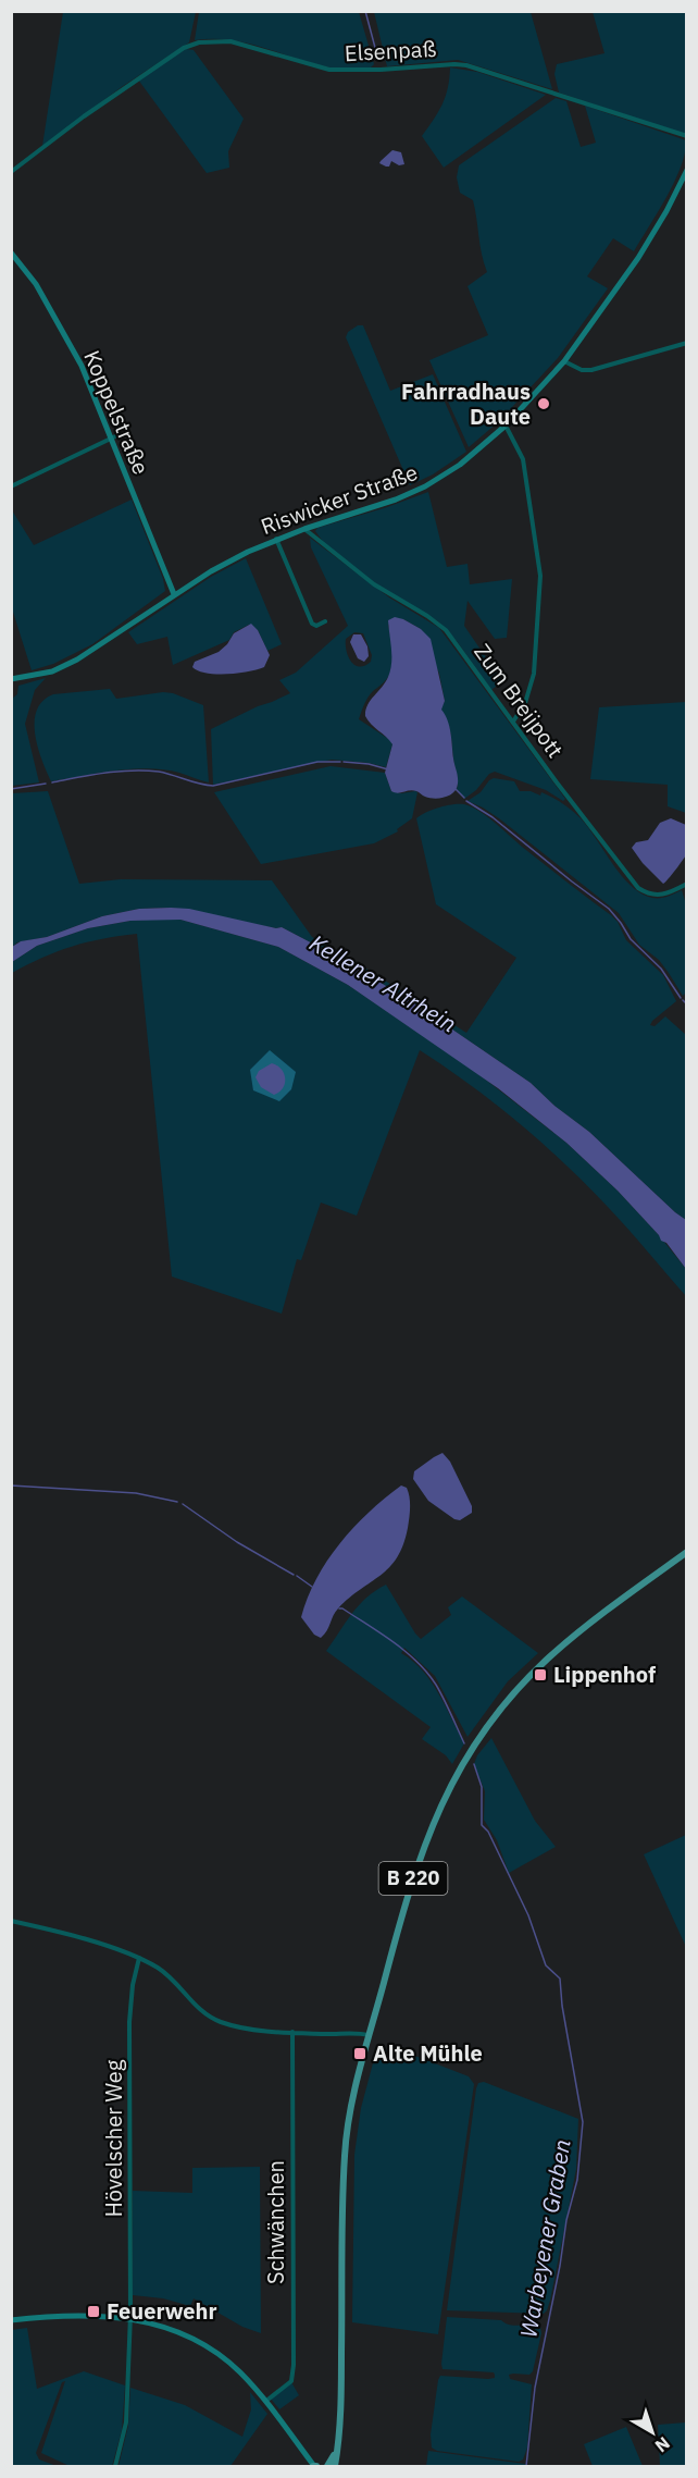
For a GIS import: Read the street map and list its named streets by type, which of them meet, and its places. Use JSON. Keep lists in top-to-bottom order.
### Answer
{
  "streets": {
    "main road": ["B 220"],
    "street": [
      "Elsenpaß",
      "Koppelstraße",
      "Riswicker Straße",
      "Zum Breijpott",
      "Hövelscher Weg",
      "Schwänchen"
    ]
  },
  "crossings": [
    ["Koppelstraße", "Riswicker Straße"],
    ["Riswicker Straße", "Zum Breijpott"]
  ],
  "water": ["Kellener Altrhein", "Warbeyener Graben"],
  "places": {
    "other": ["Fahrradhaus Daute"],
    "transit": ["Lippenhof", "Alte Mühle", "Feuerwehr"]
  },
  "north": "bottom right"
}
